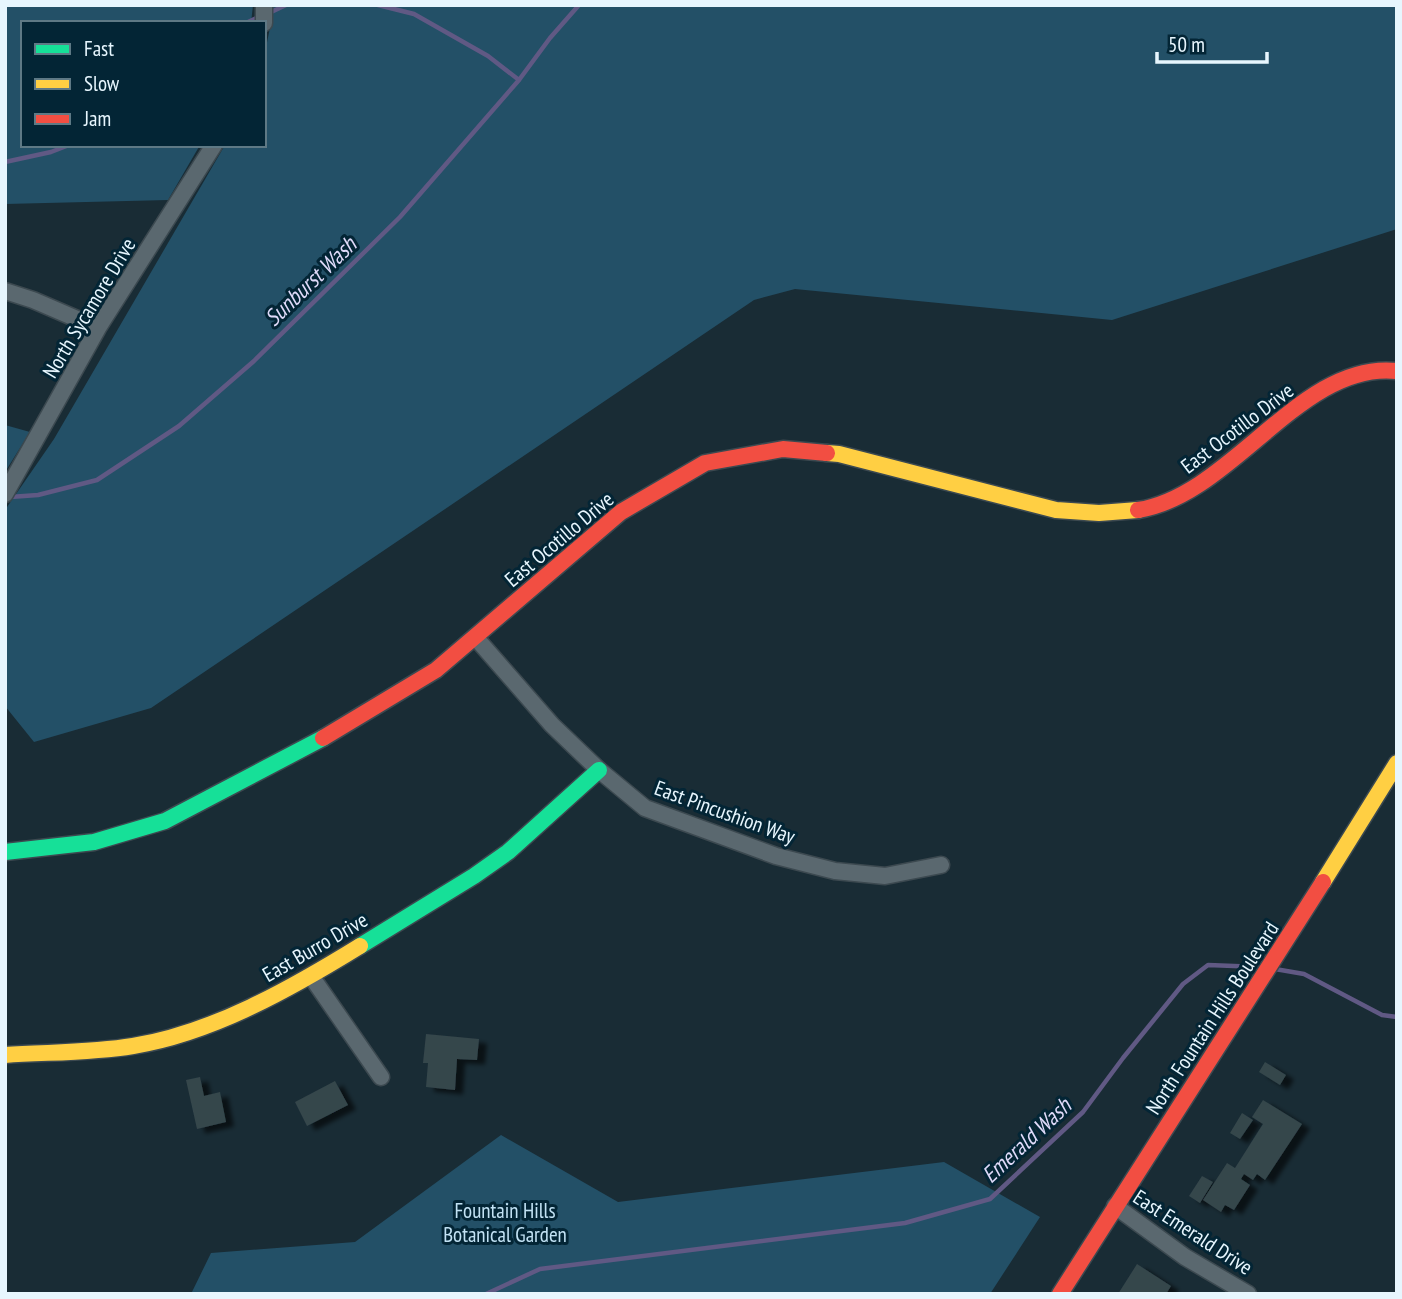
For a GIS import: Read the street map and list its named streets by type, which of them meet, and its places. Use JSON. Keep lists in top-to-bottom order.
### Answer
{
  "streets": {
    "street": [
      "North Sycamore Drive",
      "East Ocotillo Drive",
      "East Pincushion Way",
      "East Burro Drive",
      "North Fountain Hills Boulevard",
      "East Emerald Drive"
    ]
  },
  "crossings": [
    ["East Ocotillo Drive", "East Pincushion Way"],
    ["East Pincushion Way", "East Burro Drive"],
    ["North Fountain Hills Boulevard", "East Emerald Drive"]
  ],
  "water": ["Sunburst Wash", "Emerald Wash"],
  "parks": ["Fountain Hills Botanical Garden"],
  "legend": ["Fast", "Slow", "Jam"],
  "scale_bar": "50 m"
}
